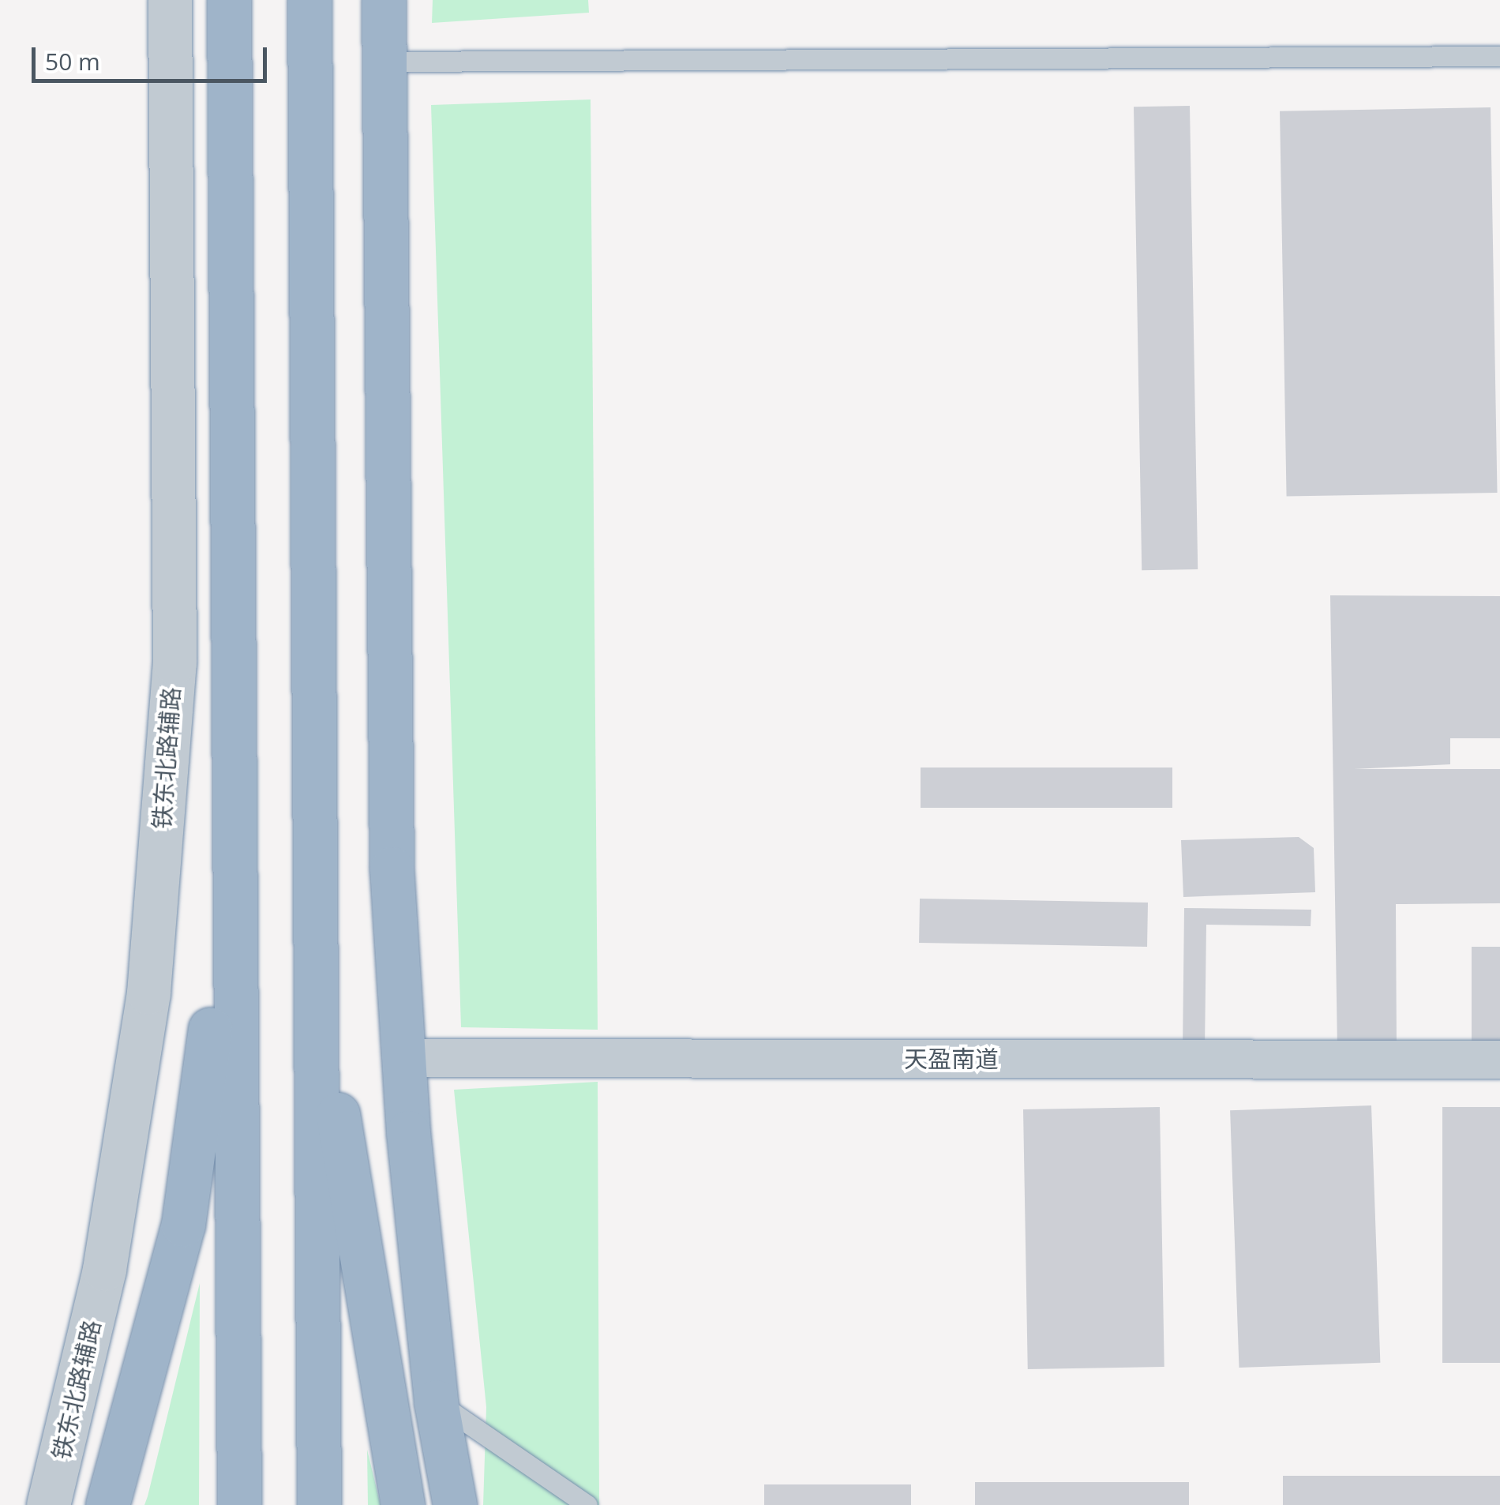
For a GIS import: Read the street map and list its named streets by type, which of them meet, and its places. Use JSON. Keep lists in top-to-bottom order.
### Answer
{
  "streets": {
    "street": ["铁东北路辅路", "天盈南道"]
  },
  "scale_bar": "50 m"
}
